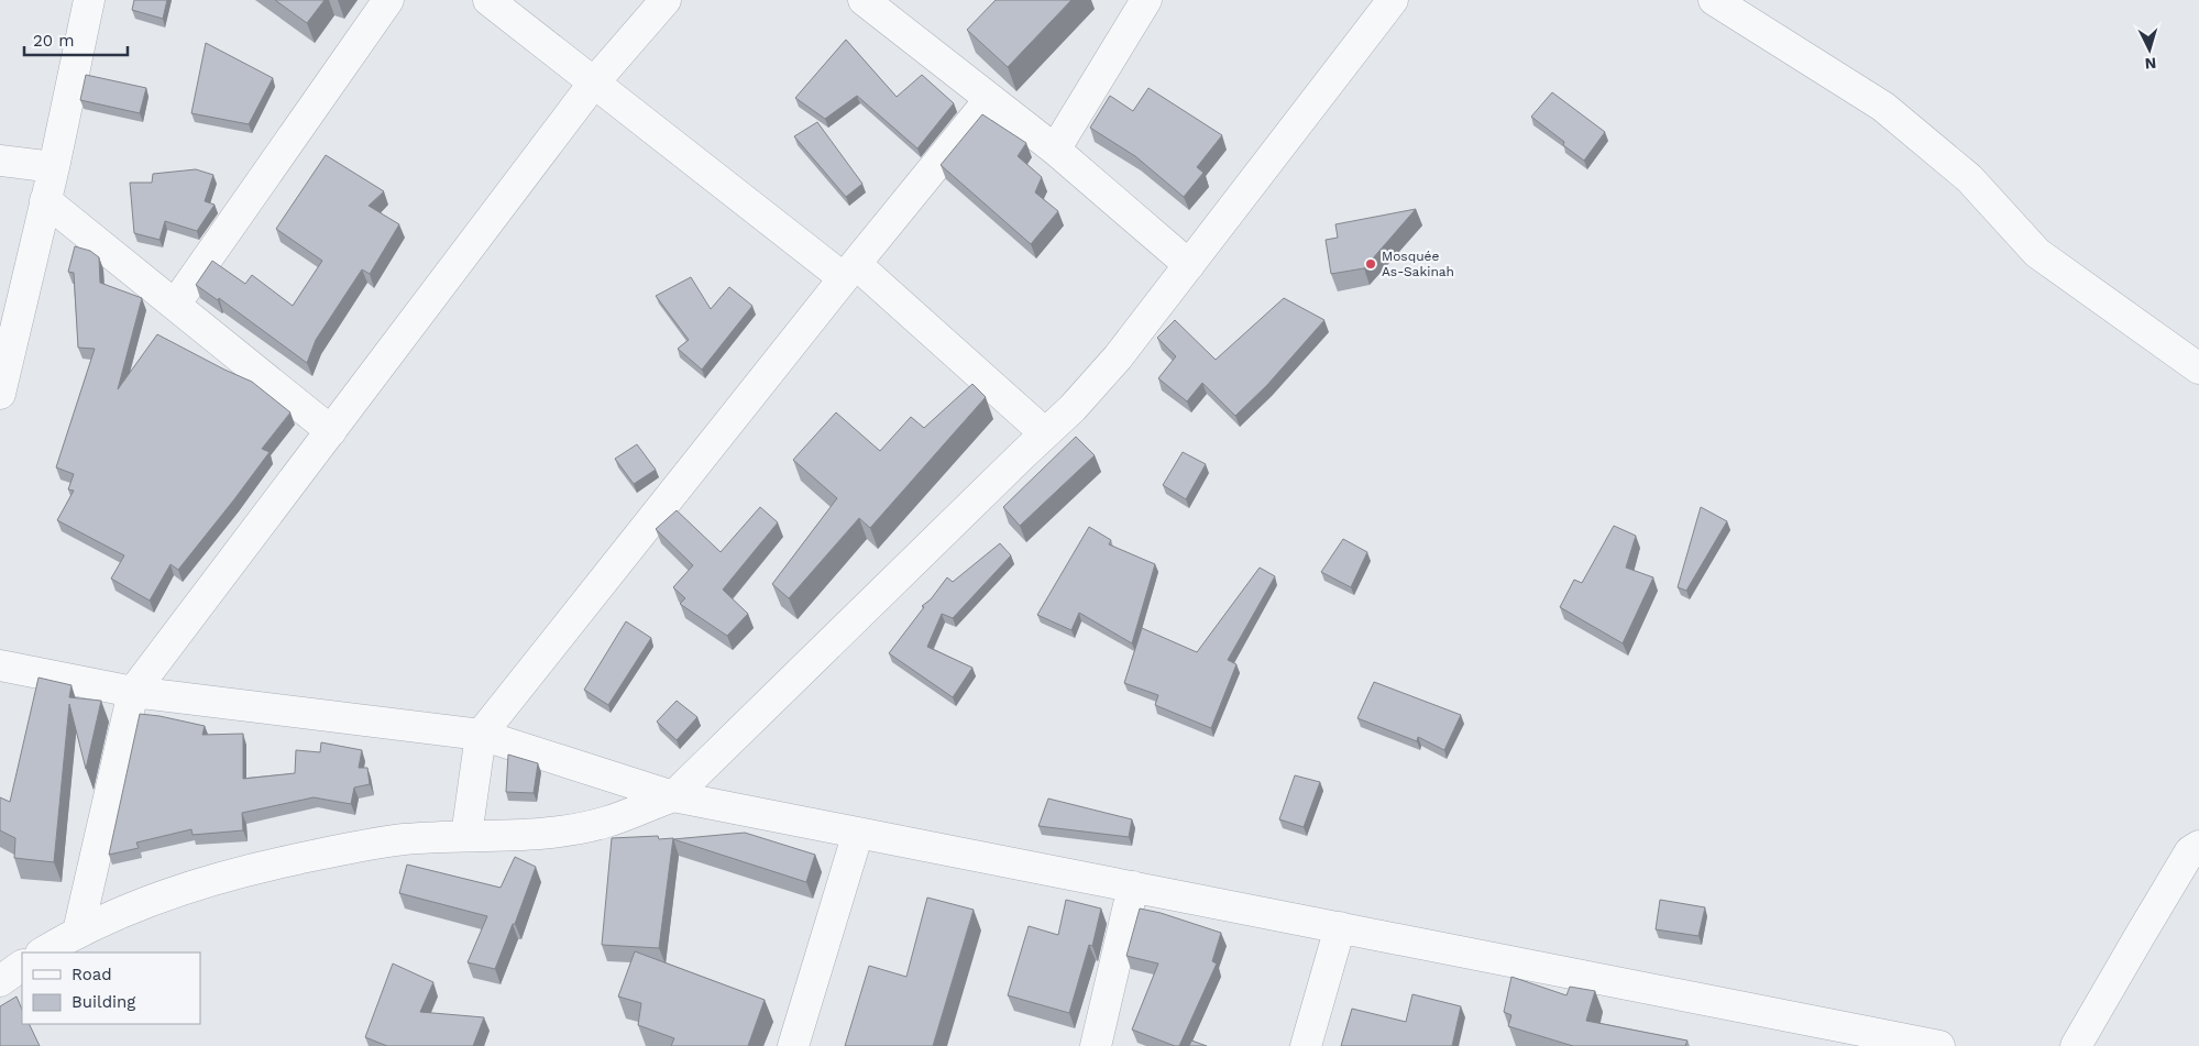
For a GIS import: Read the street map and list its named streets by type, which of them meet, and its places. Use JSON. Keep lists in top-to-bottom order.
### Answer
{
  "places": ["Mosquée As-Sakinah"],
  "legend": ["Road", "Building"],
  "scale_bar": "20 m",
  "north": "bottom"
}
